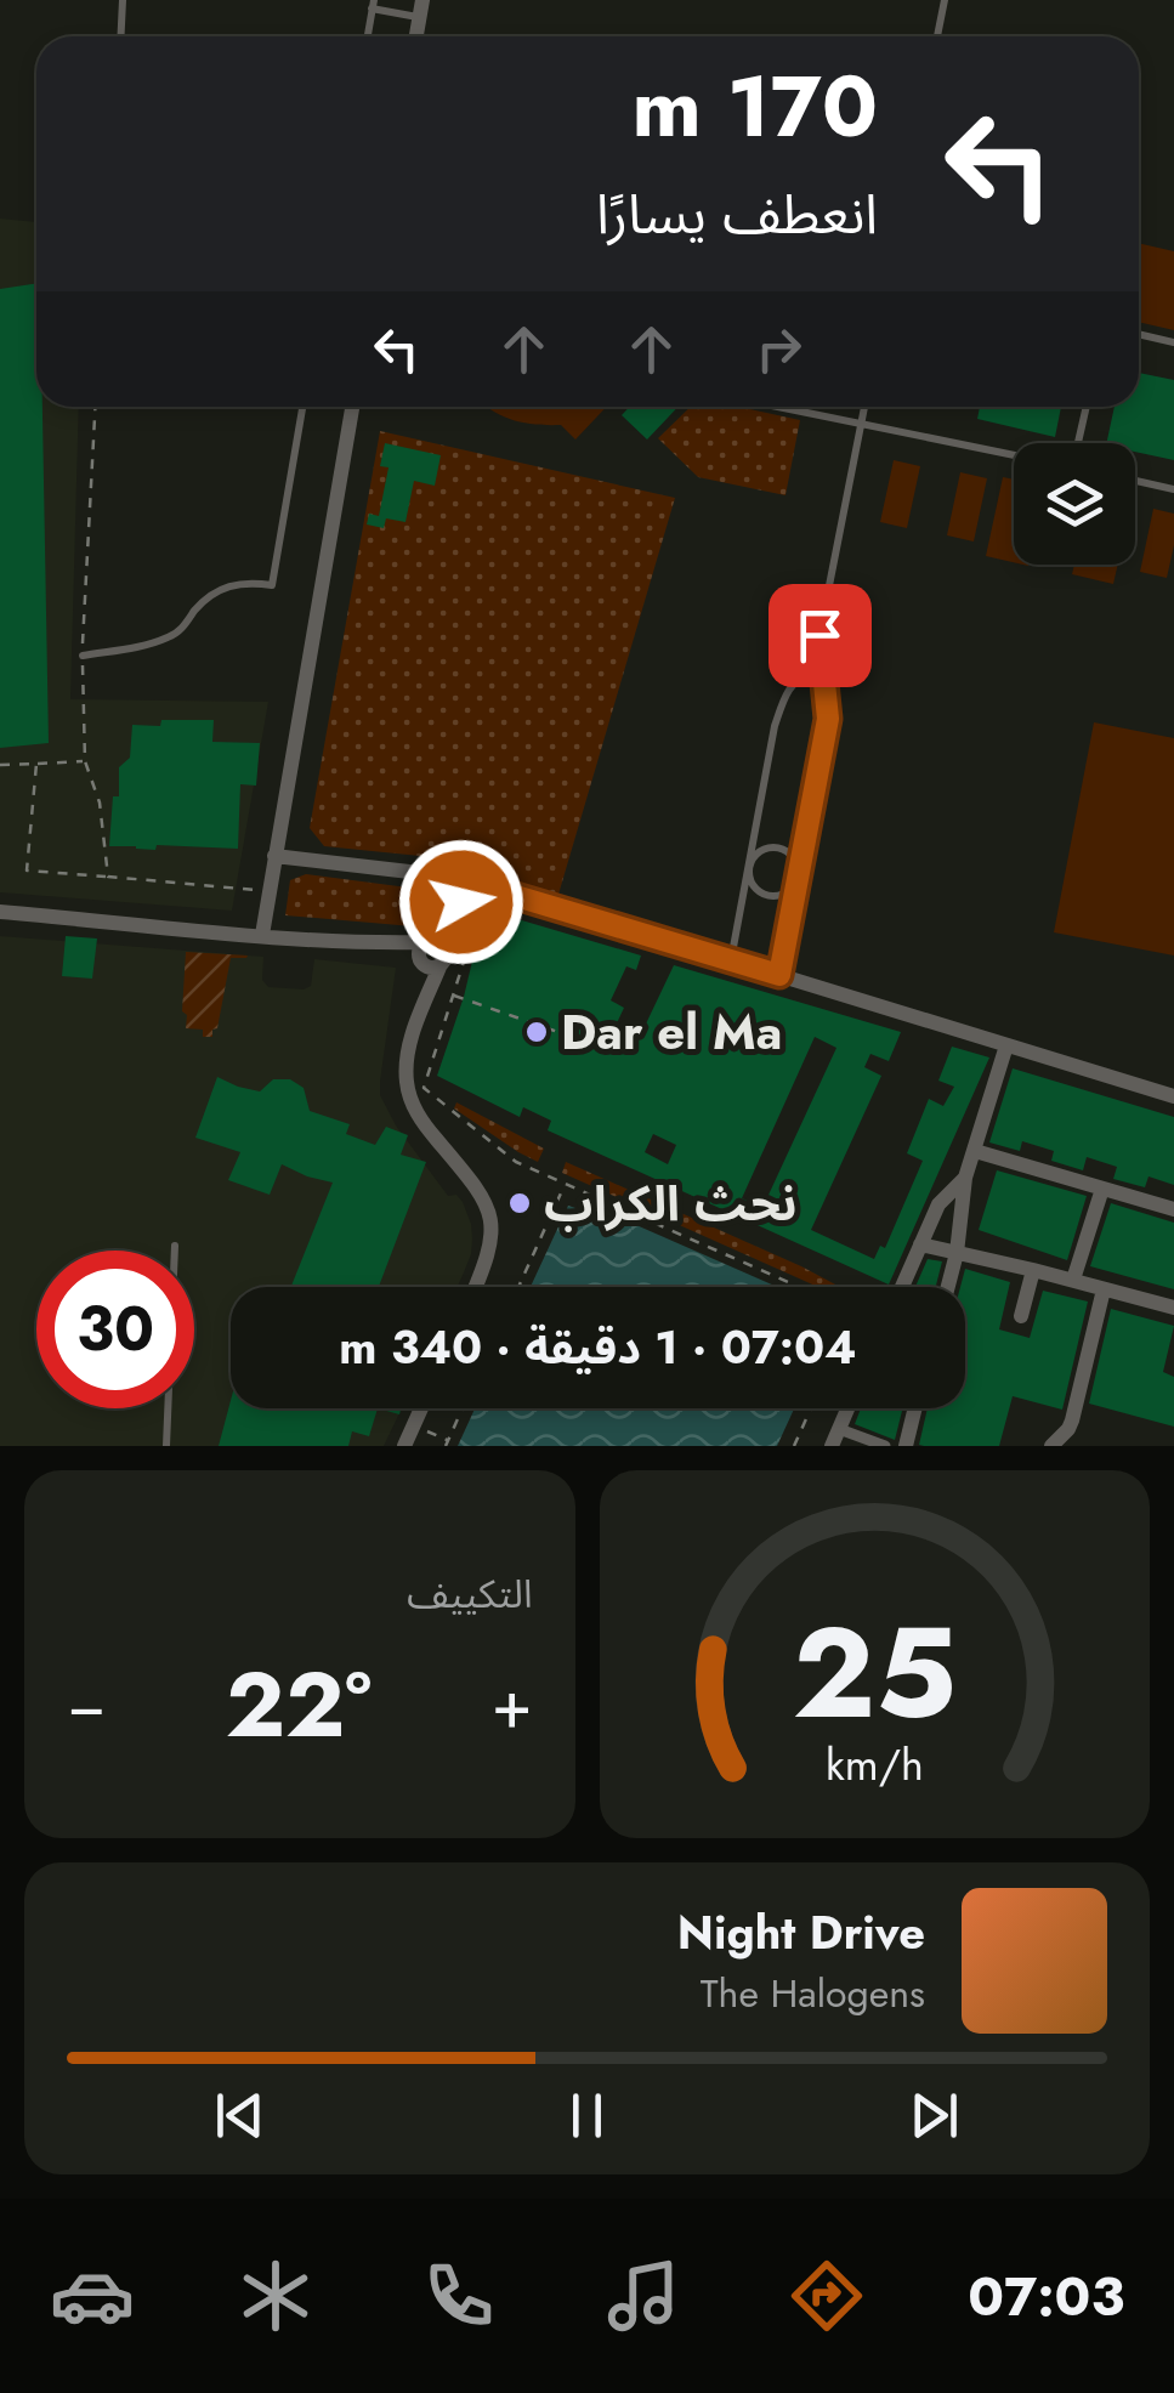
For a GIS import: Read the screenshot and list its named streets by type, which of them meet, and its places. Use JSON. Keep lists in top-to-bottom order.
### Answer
{
  "places": ["Dar el Ma", "نحث الكراب"],
  "page": {
    "turn": ["170 m", "انعطف يسارًا"],
    "limit": "30",
    "trip": "07:04 · 1 دقيقة · 340 m",
    "tile": "التكييف",
    "heat": ["−", "22°", "+"],
    "song": ["Night Drive", "The Halogens"],
    "tabs": "07:03",
    "gauge": ["25", "km/h"]
  }
}
